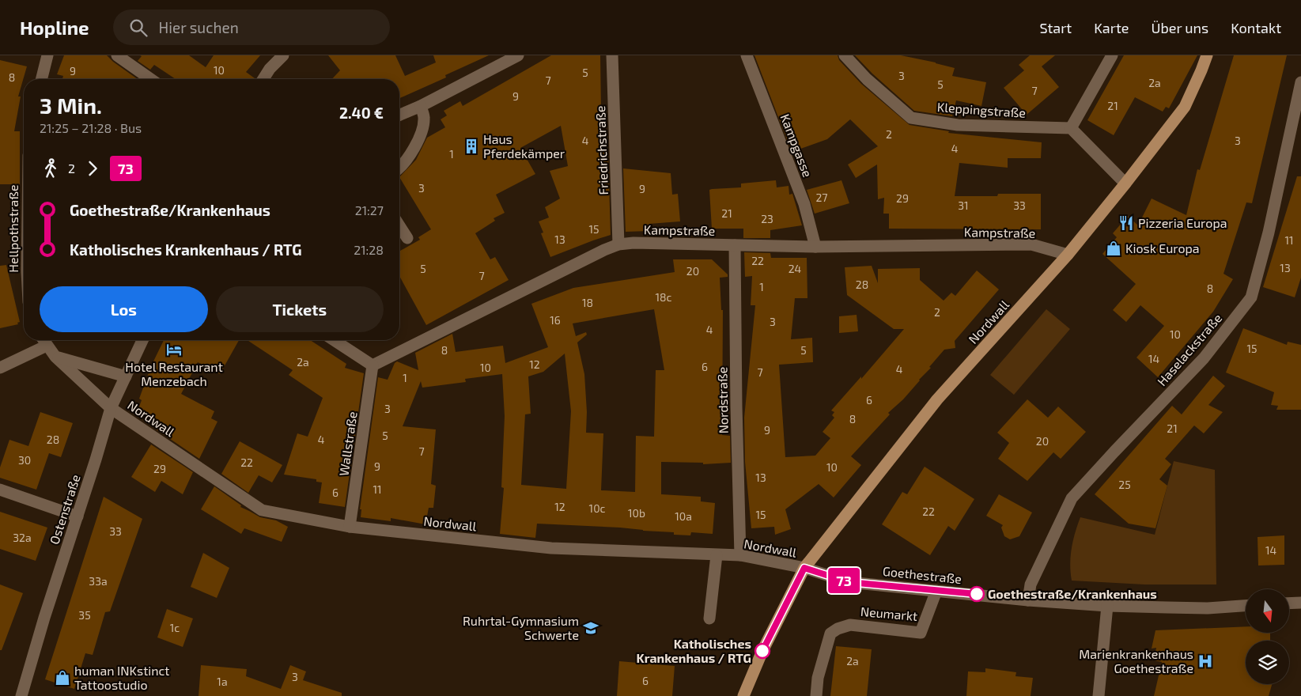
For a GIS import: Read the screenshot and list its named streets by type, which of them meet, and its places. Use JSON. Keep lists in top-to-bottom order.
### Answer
{
  "streets": {
    "main road": ["Nordwall"],
    "street": [
      "Kleppingstraße",
      "Kampgasse",
      "Friedrichstraße",
      "Kampstraße",
      "Haselackstraße",
      "Nordstraße",
      "Wallstraße",
      "Ostenstraße",
      "Goethestraße",
      "Neumarkt"
    ]
  },
  "crossings": [
    ["Kampgasse", "Kampstraße"],
    ["Friedrichstraße", "Kampstraße"],
    ["Kampstraße", "Nordwall"],
    ["Kampstraße", "Nordstraße"],
    ["Kampstraße", "Wallstraße"],
    ["Nordwall", "Nordstraße"],
    ["Nordwall", "Wallstraße"],
    ["Nordwall", "Ostenstraße"],
    ["Nordwall", "Goethestraße"],
    ["Haselackstraße", "Goethestraße"],
    ["Goethestraße", "Neumarkt"]
  ],
  "places": {
    "building": ["Haus Pferdekämper"],
    "restaurant": ["Pizzeria Europa"],
    "shop": ["Kiosk Europa", "human INKstinct Tattoostudio"],
    "hotel": ["Hotel Restaurant Menzebach"],
    "other": ["Goethestraße/Krankenhaus", "Katholisches Krankenhaus / RTG"],
    "school or university": ["Ruhrtal-Gymnasium Schwerte"],
    "hospital": ["Marienkrankenhaus Goethestraße"]
  },
  "lines": ["bus line 73"],
  "house_numbers": [
    "10",
    "9",
    "5",
    "3",
    "8",
    "7",
    "2a",
    "5",
    "7",
    "9",
    "21",
    "2",
    "4",
    "3",
    "4",
    "1",
    "3",
    "9",
    "27",
    "29",
    "31",
    "33",
    "21",
    "23",
    "15",
    "13",
    "11",
    "22",
    "13",
    "5",
    "24",
    "20",
    "7",
    "28",
    "1",
    "8",
    "18c",
    "18",
    "2",
    "16",
    "3",
    "4",
    "10",
    "15",
    "8",
    "5",
    "14",
    "2a",
    "12",
    "6",
    "10",
    "4",
    "7",
    "1",
    "6",
    "3",
    "8",
    "21",
    "9",
    "5",
    "28",
    "4",
    "20",
    "7",
    "30",
    "22",
    "9",
    "10",
    "29",
    "13",
    "25",
    "11",
    "6",
    "12",
    "10c",
    "22",
    "10b",
    "15",
    "10a",
    "33",
    "32a",
    "14",
    "33a",
    "35",
    "1c",
    "2a",
    "3",
    "6",
    "1a"
  ],
  "north": "bottom",
  "page": {
    "header": "Hopline",
    "search": "Hier suchen",
    "nav": [
      "Start",
      "Karte",
      "Über uns",
      "Kontakt"
    ],
    "on_map": "73",
    "heading": ["3 Min.", "21:25 – 21:28 · Bus", "2.40 €"],
    "legs": ["2", "73"],
    "list": [
      {
        "name": "Goethestraße/Krankenhaus",
        "value": "21:27"
      },
      {
        "name": "Katholisches Krankenhaus / RTG",
        "value": "21:28"
      }
    ],
    "buttons": ["Los", "Tickets"]
  }
}
